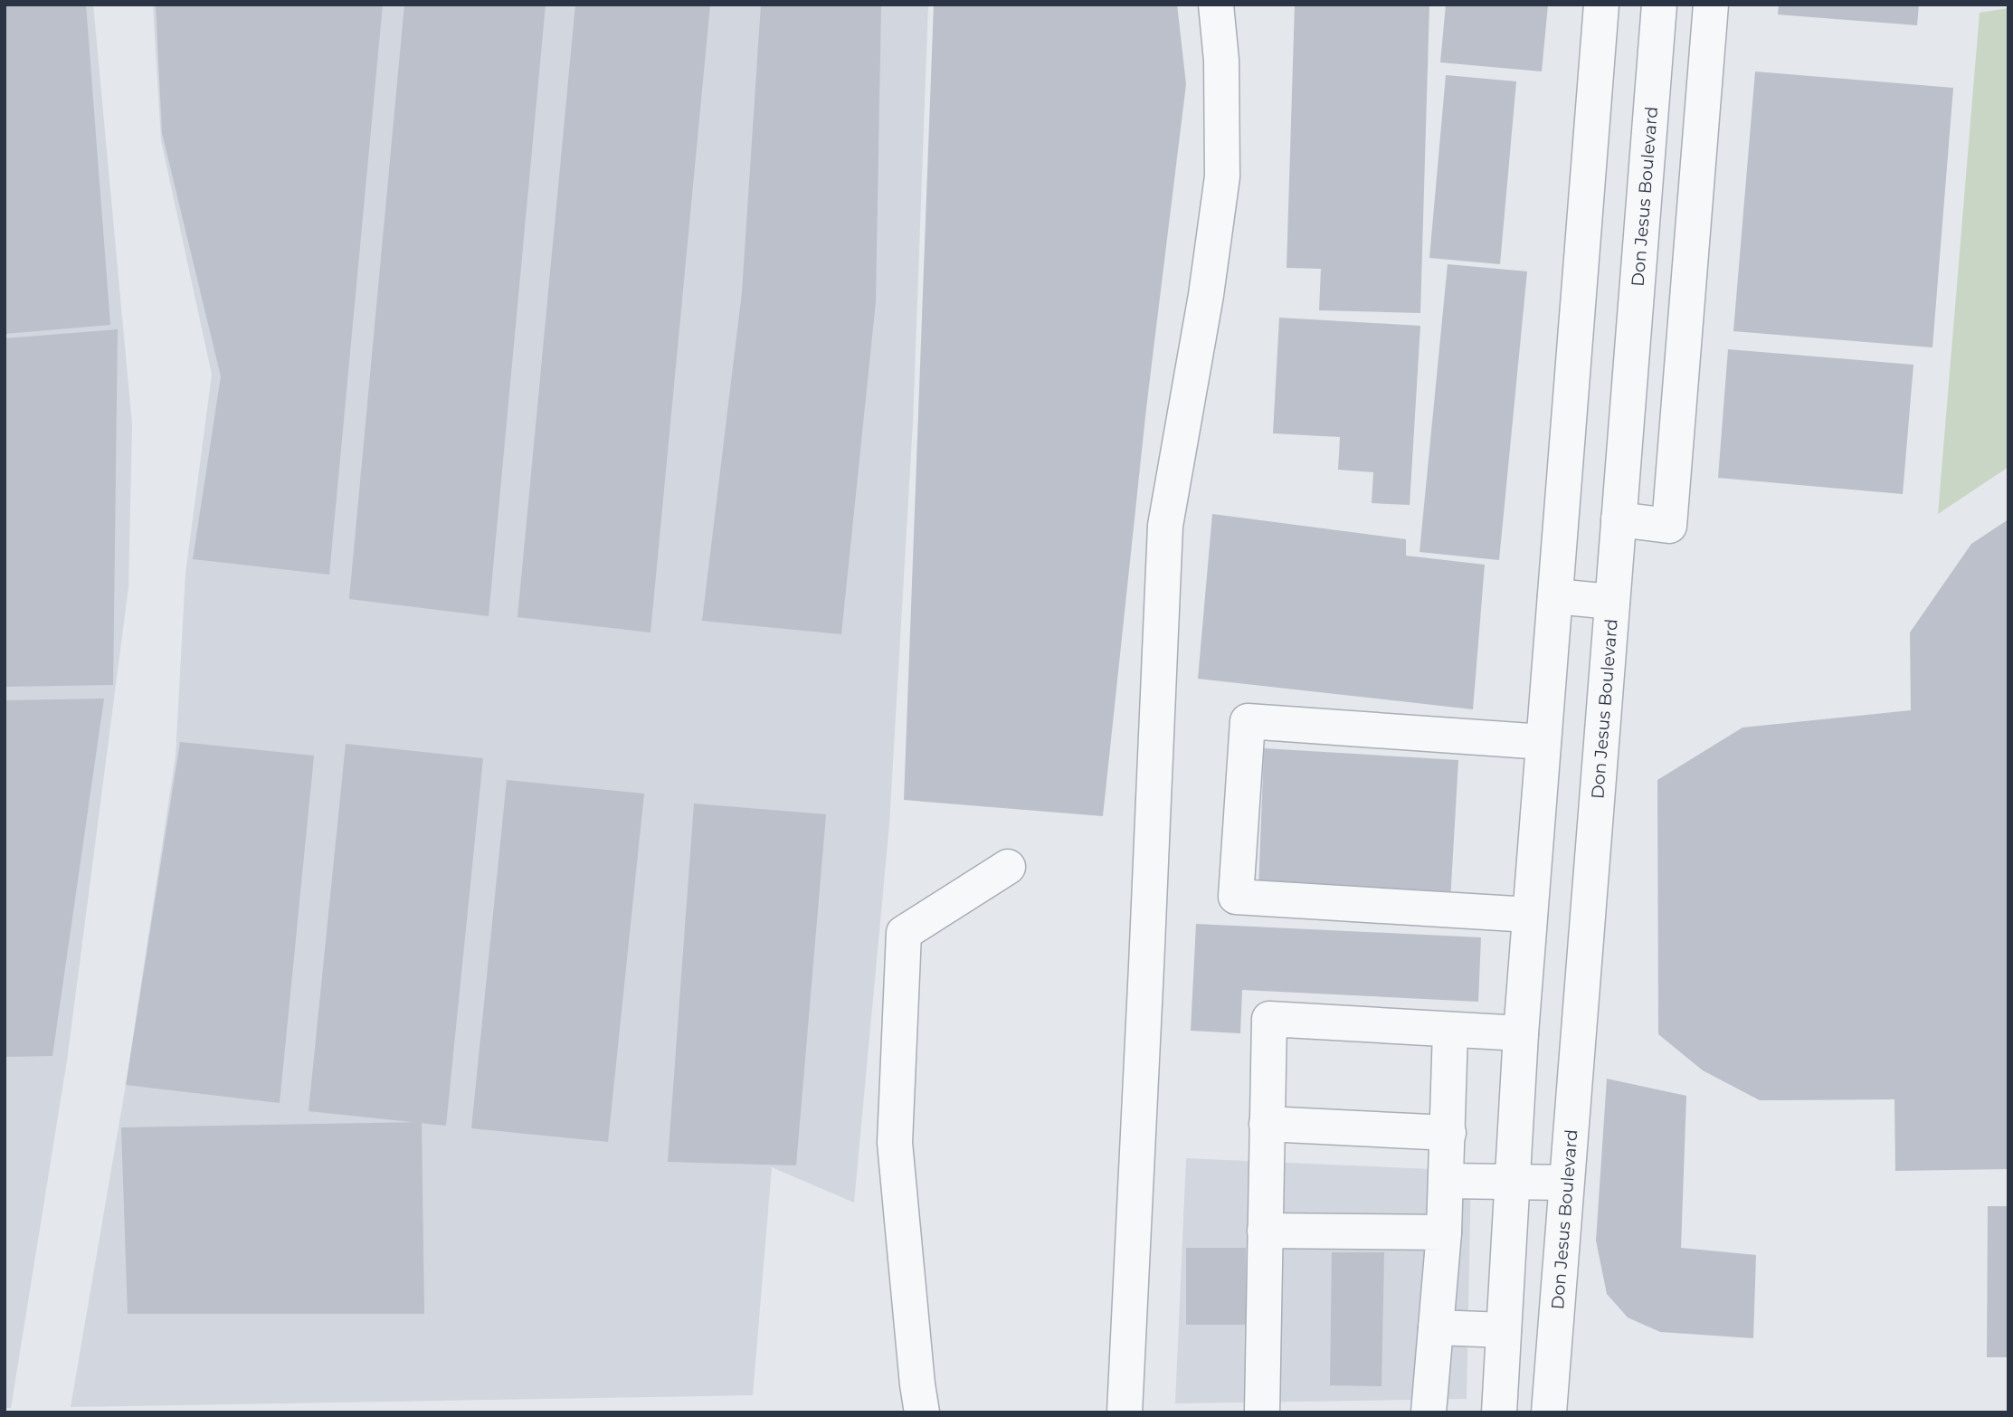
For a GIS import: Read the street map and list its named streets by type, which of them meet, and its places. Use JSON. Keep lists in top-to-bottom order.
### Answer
{
  "streets": {
    "street": ["Don Jesus Boulevard"]
  }
}
